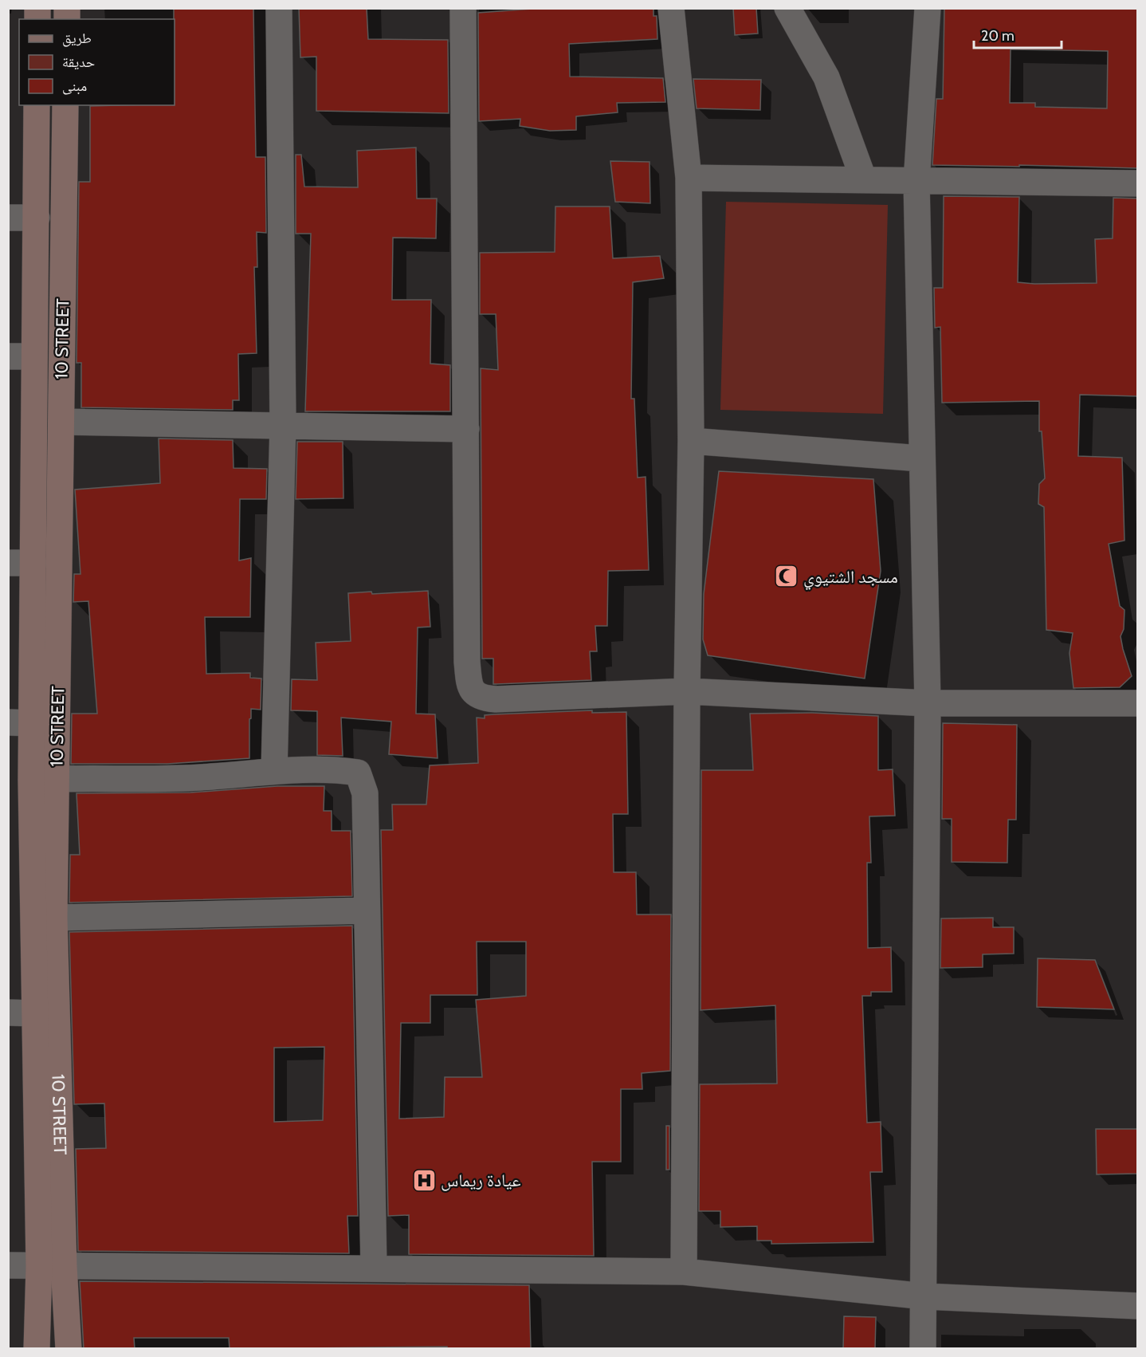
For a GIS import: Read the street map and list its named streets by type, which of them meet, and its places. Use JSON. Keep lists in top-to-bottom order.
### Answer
{
  "streets": {
    "main road": ["10 STREET"]
  },
  "places": {
    "mosque": ["مسجد الشتيوي"],
    "hospital": ["عيادة ريماس"]
  },
  "legend": ["طريق", "حديقة", "مبنى"],
  "scale_bar": "20 m"
}
